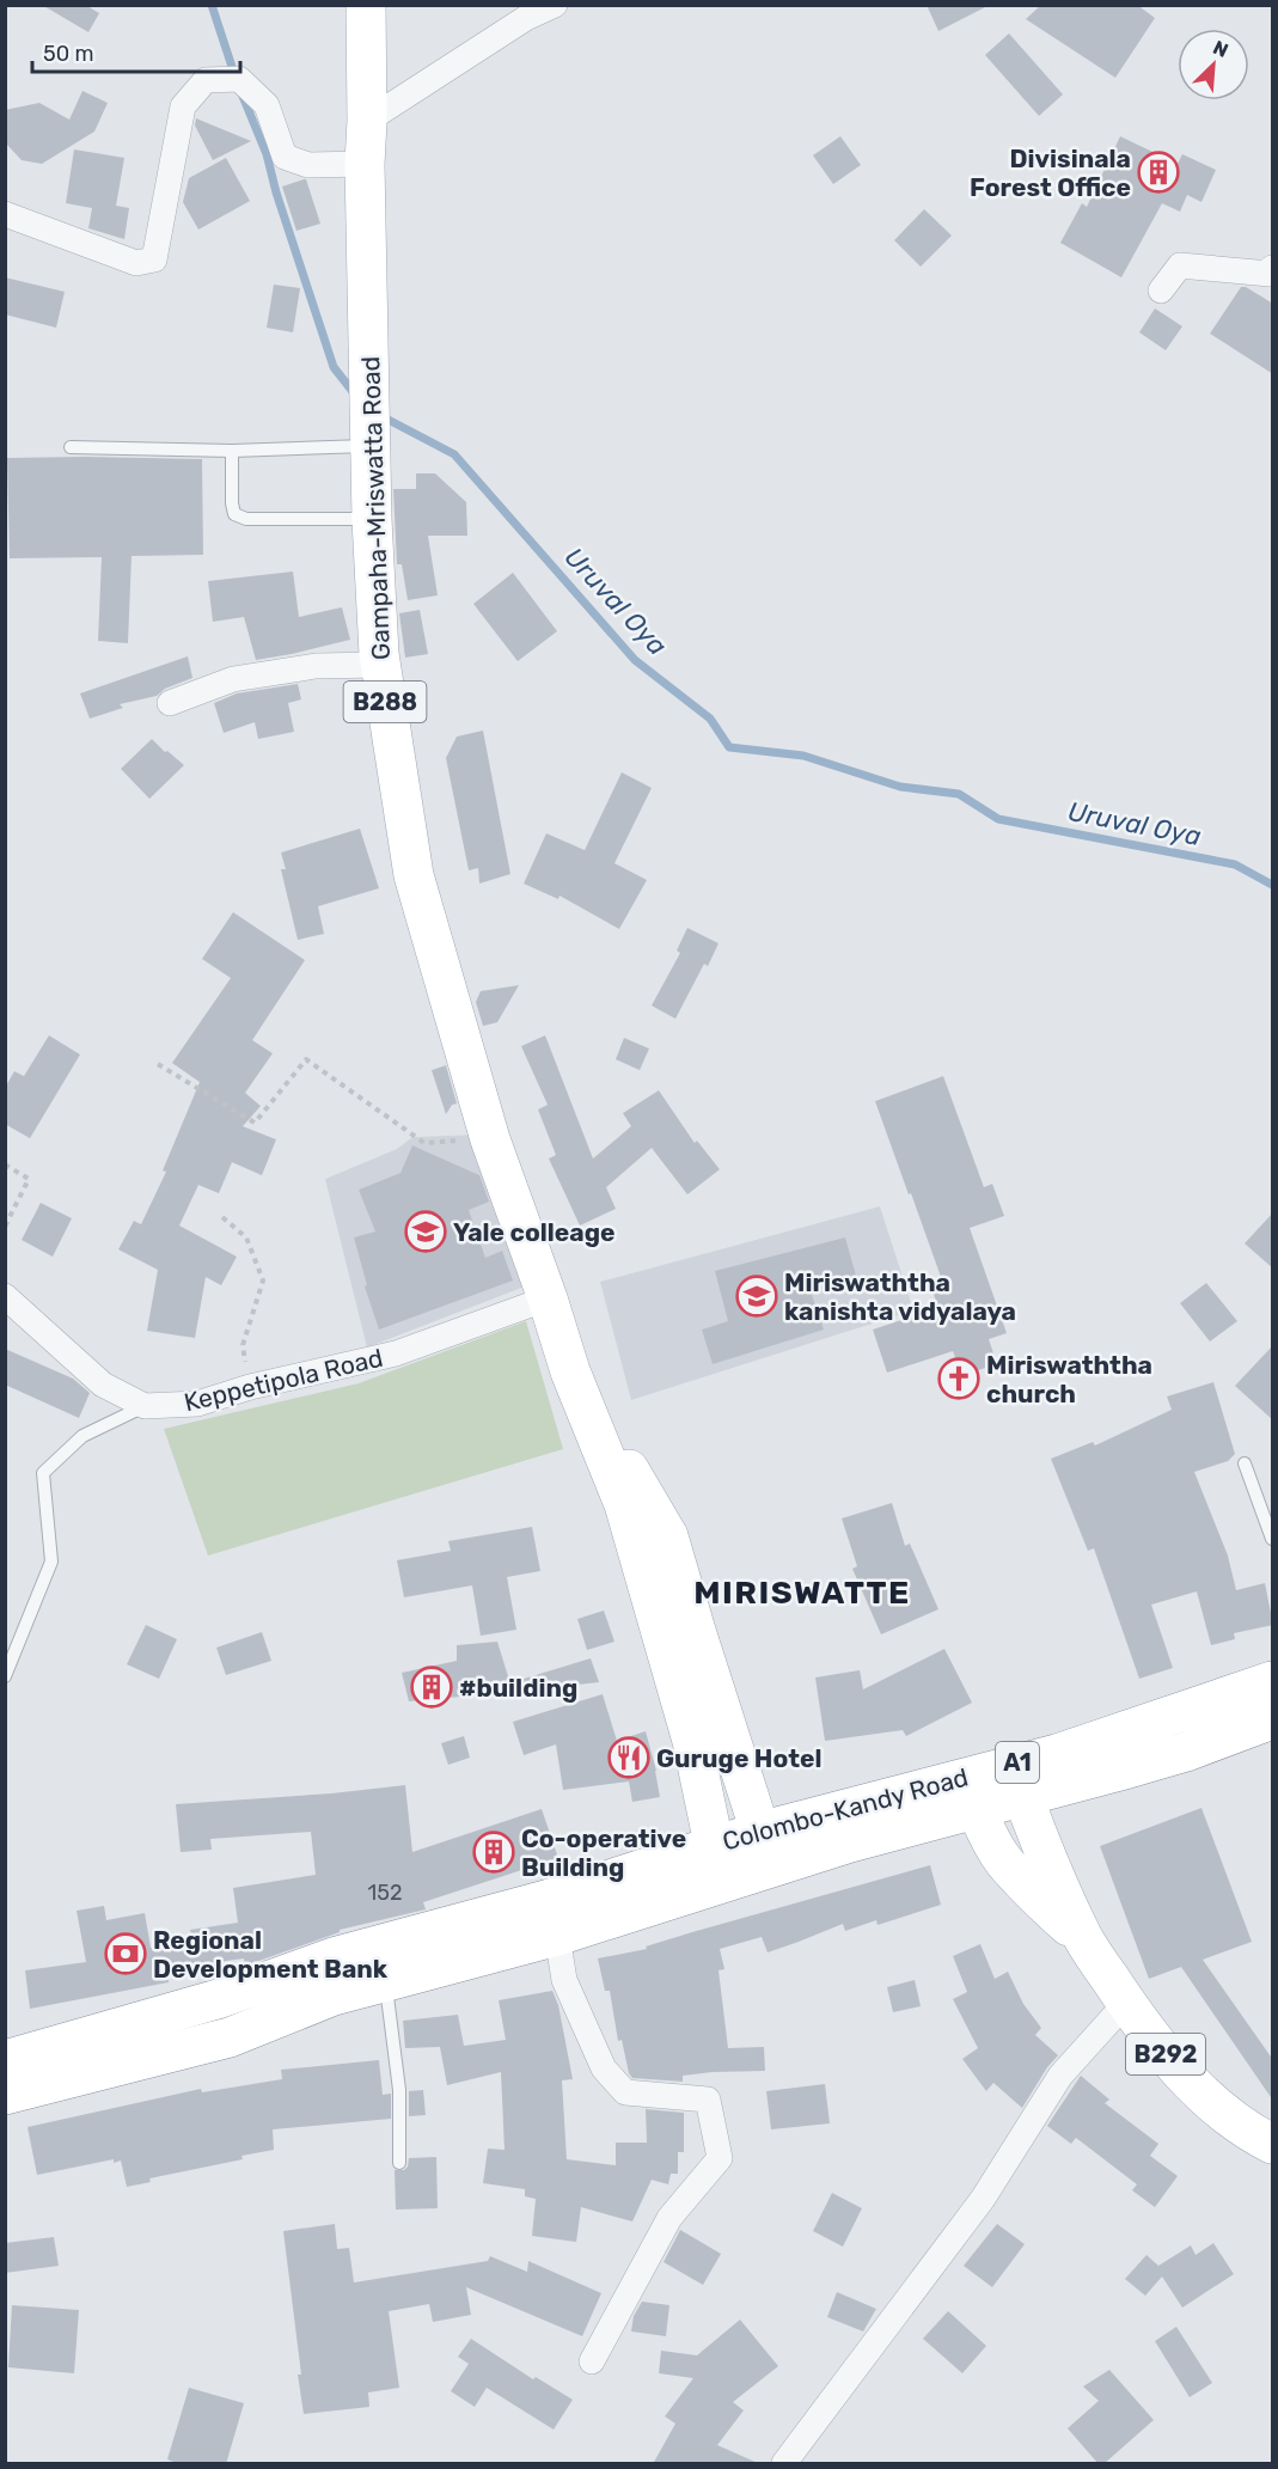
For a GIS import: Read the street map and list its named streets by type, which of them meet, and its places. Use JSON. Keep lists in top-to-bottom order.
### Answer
{
  "streets": {
    "main road": [
      "Gampaha-Mriswatta Road",
      "B288",
      "A1",
      "Colombo-Kandy Road",
      "B292"
    ],
    "street": ["Keppetipola Road"]
  },
  "crossings": [
    ["Gampaha-Mriswatta Road", "Keppetipola Road"],
    ["Gampaha-Mriswatta Road", "Colombo-Kandy Road"],
    ["Colombo-Kandy Road", "B292"]
  ],
  "districts": ["MIRISWATTE"],
  "water": ["Uruval Oya"],
  "places": {
    "building": ["Divisinala Forest Office", "#building", "Co-operative Building"],
    "school or university": ["Yale colleage", "Miriswaththa kanishta vidyalaya"],
    "church": ["Miriswaththa church"],
    "restaurant": ["Guruge Hotel"],
    "bank": ["Regional Development Bank"]
  },
  "house_numbers": ["152"],
  "scale_bar": "50 m",
  "north": "top right"
}
